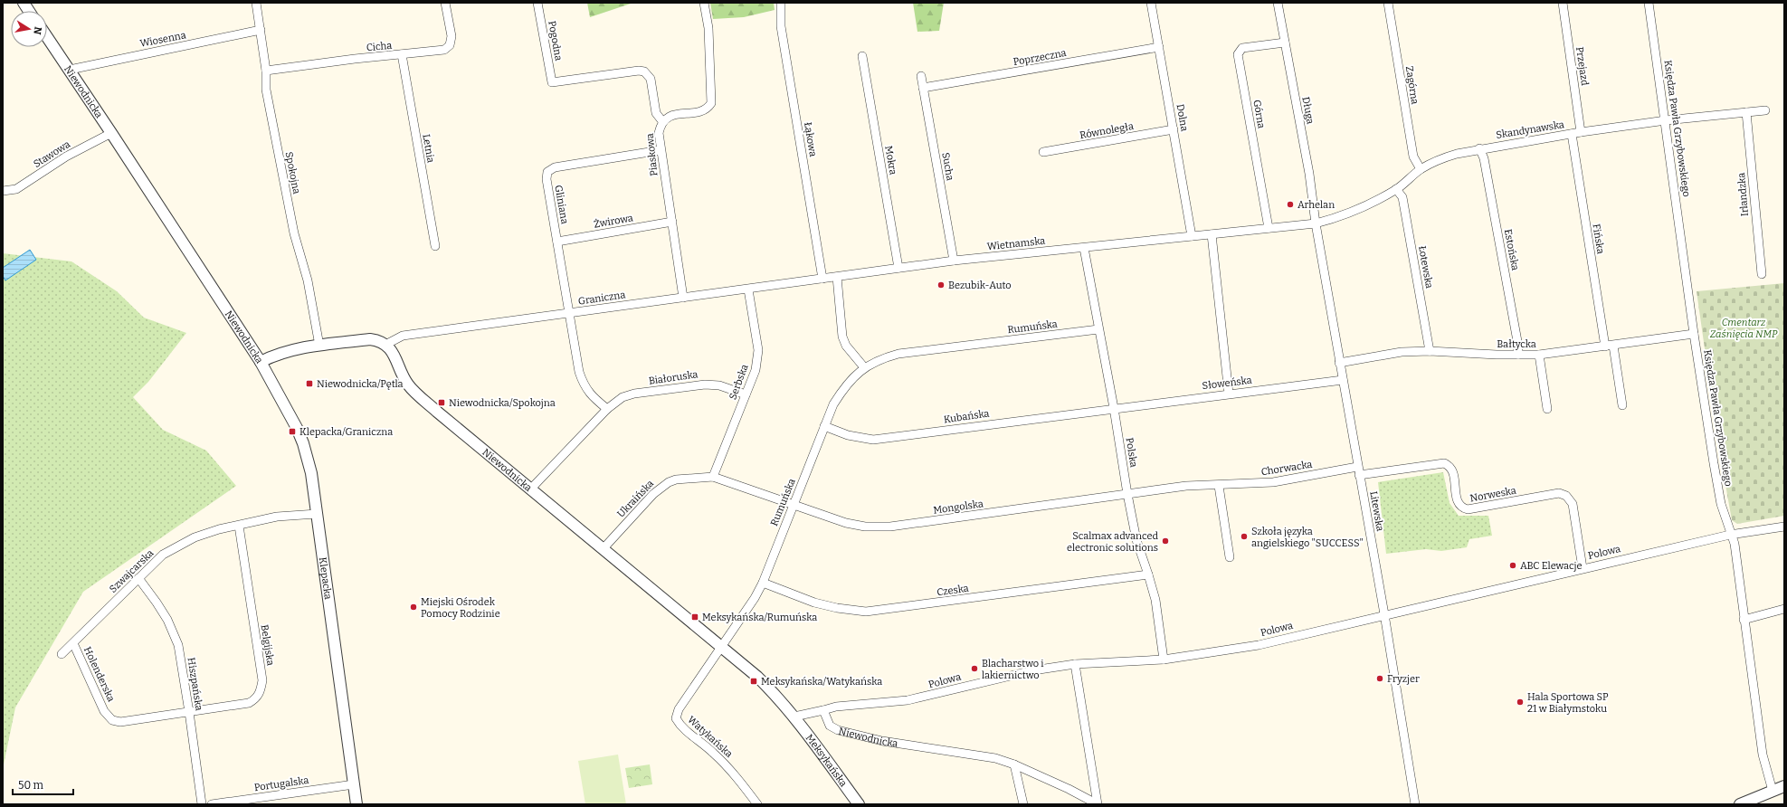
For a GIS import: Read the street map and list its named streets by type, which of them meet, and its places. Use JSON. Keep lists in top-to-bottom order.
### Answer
{
  "streets": {
    "street": [
      "Wiosenna",
      "Pogodna",
      "Cicha",
      "Poprzeczna",
      "Przejazd",
      "Zagórna",
      "Niewodnicka",
      "Długa",
      "Górna",
      "Dolna",
      "Księdza Pawła Grzybowskiego",
      "Skandynawska",
      "Równoległa",
      "Łąkowa",
      "Letnia",
      "Stawowa",
      "Piaskowa",
      "Mokra",
      "Sucha",
      "Spokojna",
      "Irlandzka",
      "Gliniana",
      "Żwirowa",
      "Fińska",
      "Wietnamska",
      "Estońska",
      "Łotewska",
      "Graniczna",
      "Rumuńska",
      "Bałtycka",
      "Białoruska",
      "Serbska",
      "Słoweńska",
      "Kubańska",
      "Polska",
      "Chorwacka",
      "Norweska",
      "Ukraińska",
      "Mongolska",
      "Litewska",
      "Polowa",
      "Szwajcarska",
      "Klepacka",
      "Czeska",
      "Belgijska",
      "Holenderska",
      "Hiszpańska",
      "Watykańska",
      "Meksykańska",
      "Portugalska"
    ]
  },
  "crossings": [
    ["Wiosenna", "Niewodnicka"],
    ["Wiosenna", "Spokojna"],
    ["Pogodna", "Piaskowa"],
    ["Cicha", "Letnia"],
    ["Cicha", "Spokojna"],
    ["Poprzeczna", "Dolna"],
    ["Poprzeczna", "Sucha"],
    ["Przejazd", "Skandynawska"],
    ["Zagórna", "Skandynawska"],
    ["Niewodnicka", "Stawowa"],
    ["Niewodnicka", "Spokojna"],
    ["Niewodnicka", "Graniczna"],
    ["Niewodnicka", "Rumuńska"],
    ["Niewodnicka", "Białoruska"],
    ["Niewodnicka", "Ukraińska"],
    ["Niewodnicka", "Polowa"],
    ["Niewodnicka", "Klepacka"],
    ["Niewodnicka", "Watykańska"],
    ["Niewodnicka", "Meksykańska"],
    ["Długa", "Górna"],
    ["Długa", "Skandynawska"],
    ["Długa", "Wietnamska"],
    ["Długa", "Litewska"],
    ["Górna", "Wietnamska"],
    ["Dolna", "Równoległa"],
    ["Dolna", "Wietnamska"],
    ["Księdza Pawła Grzybowskiego", "Skandynawska"],
    ["Księdza Pawła Grzybowskiego", "Bałtycka"],
    ["Księdza Pawła Grzybowskiego", "Polowa"],
    ["Skandynawska", "Irlandzka"],
    ["Skandynawska", "Fińska"],
    ["Skandynawska", "Wietnamska"],
    ["Skandynawska", "Estońska"],
    ["Skandynawska", "Łotewska"],
    ["Skandynawska", "Litewska"],
    ["Łąkowa", "Wietnamska"],
    ["Łąkowa", "Graniczna"],
    ["Piaskowa", "Gliniana"],
    ["Piaskowa", "Żwirowa"],
    ["Piaskowa", "Graniczna"],
    ["Mokra", "Wietnamska"],
    ["Sucha", "Wietnamska"],
    ["Gliniana", "Żwirowa"],
    ["Gliniana", "Graniczna"],
    ["Fińska", "Bałtycka"],
    ["Wietnamska", "Graniczna"],
    ["Wietnamska", "Polska"],
    ["Wietnamska", "Litewska"],
    ["Estońska", "Bałtycka"],
    ["Łotewska", "Bałtycka"],
    ["Graniczna", "Serbska"],
    ["Rumuńska", "Kubańska"],
    ["Rumuńska", "Polska"],
    ["Rumuńska", "Ukraińska"],
    ["Rumuńska", "Mongolska"],
    ["Rumuńska", "Czeska"],
    ["Rumuńska", "Watykańska"],
    ["Bałtycka", "Litewska"],
    ["Białoruska", "Serbska"],
    ["Serbska", "Ukraińska"],
    ["Słoweńska", "Kubańska"],
    ["Słoweńska", "Polska"],
    ["Słoweńska", "Litewska"],
    ["Kubańska", "Polska"],
    ["Polska", "Chorwacka"],
    ["Polska", "Mongolska"],
    ["Polska", "Polowa"],
    ["Polska", "Czeska"],
    ["Chorwacka", "Norweska"],
    ["Chorwacka", "Mongolska"],
    ["Chorwacka", "Litewska"],
    ["Norweska", "Litewska"],
    ["Norweska", "Polowa"],
    ["Ukraińska", "Mongolska"],
    ["Litewska", "Polowa"],
    ["Szwajcarska", "Klepacka"],
    ["Szwajcarska", "Belgijska"],
    ["Szwajcarska", "Holenderska"],
    ["Szwajcarska", "Hiszpańska"],
    ["Klepacka", "Portugalska"],
    ["Belgijska", "Holenderska"],
    ["Belgijska", "Hiszpańska"],
    ["Holenderska", "Hiszpańska"]
  ],
  "parks": ["Cmentarz Zaśnięcia NMP"],
  "places": {
    "other": [
      "Arhelan",
      "Bezubik-Auto",
      "Szkoła języka angielskiego \"SUCCESS\"",
      "Scalmax advanced electronic solutions",
      "ABC Elewacje",
      "Miejski Ośrodek Pomocy Rodzinie",
      "Blacharstwo i lakiernictwo",
      "Fryzjer",
      "Hala Sportowa SP 21 w Białymstoku"
    ],
    "transit": [
      "Niewodnicka/Pętla",
      "Niewodnicka/Spokojna",
      "Klepacka/Graniczna",
      "Meksykańska/Rumuńska",
      "Meksykańska/Watykańska"
    ]
  },
  "scale_bar": "50 m",
  "north": "right"
}
